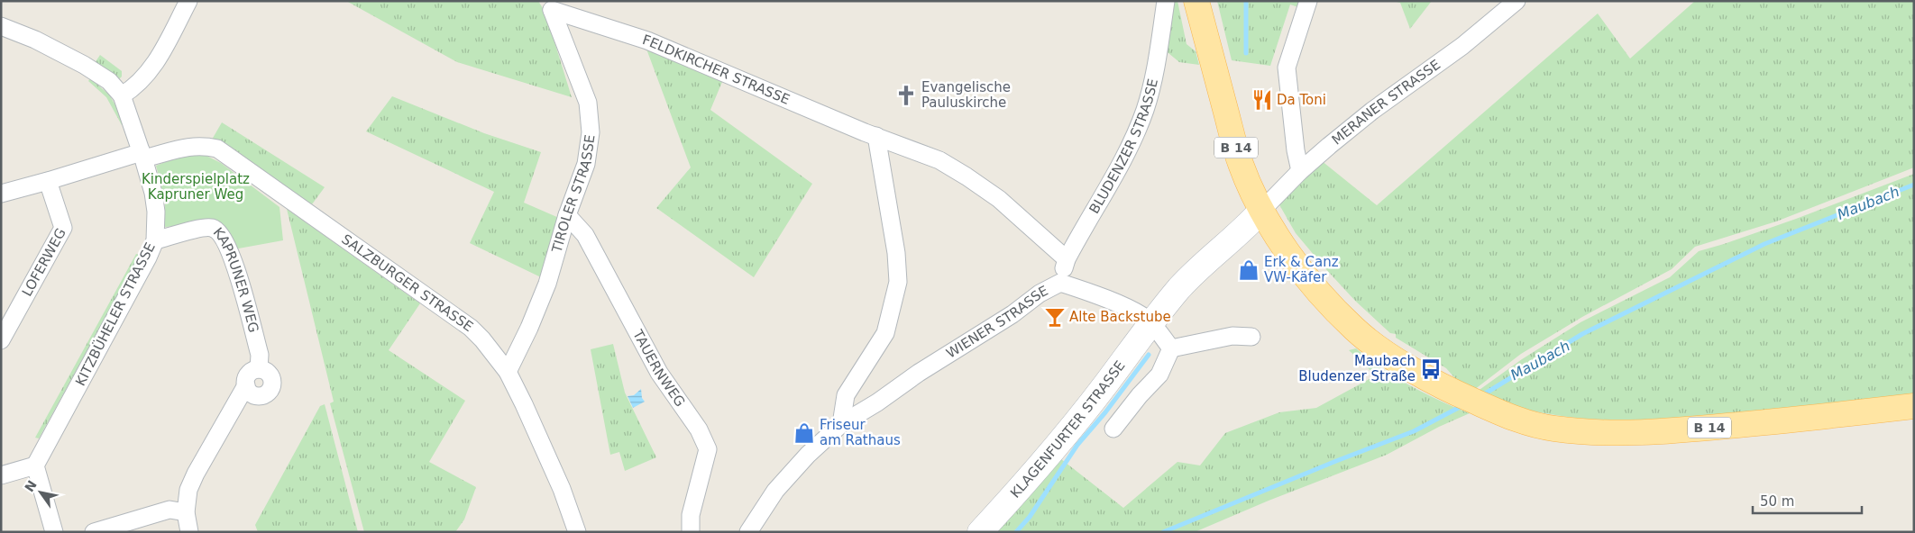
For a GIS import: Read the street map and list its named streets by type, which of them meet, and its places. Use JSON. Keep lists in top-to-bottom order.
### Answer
{
  "streets": {
    "main road": ["B 14"],
    "street": [
      "FELDKIRCHER STRASSE",
      "MERANER STRASSE",
      "BLUDENZER STRASSE",
      "TIROLER STRASSE",
      "LOFERWEG",
      "KAPRUNER WEG",
      "SALZBURGER STRASSE",
      "KITZBÜHELER STRASSE",
      "WIENER STRASSE",
      "TAUERNWEG",
      "KLAGENFURTER STRASSE"
    ]
  },
  "crossings": [
    ["FELDKIRCHER STRASSE", "BLUDENZER STRASSE"],
    ["FELDKIRCHER STRASSE", "TIROLER STRASSE"],
    ["MERANER STRASSE", "B 14"],
    ["BLUDENZER STRASSE", "WIENER STRASSE"],
    ["TIROLER STRASSE", "SALZBURGER STRASSE"],
    ["TIROLER STRASSE", "TAUERNWEG"],
    ["LOFERWEG", "SALZBURGER STRASSE"],
    ["KAPRUNER WEG", "KITZBÜHELER STRASSE"],
    ["SALZBURGER STRASSE", "KITZBÜHELER STRASSE"],
    ["WIENER STRASSE", "KLAGENFURTER STRASSE"]
  ],
  "water": ["Maubach"],
  "parks": ["Kinderspielplatz Kapruner Weg"],
  "places": {
    "church": ["Evangelische Pauluskirche"],
    "restaurant": ["Da Toni"],
    "shop": ["Erk & Canz VW-Käfer", "Friseur am Rathaus"],
    "bar": ["Alte Backstube"],
    "bus stop": ["Maubach Bludenzer Straße"]
  },
  "scale_bar": "50 m",
  "north": "top left"
}
